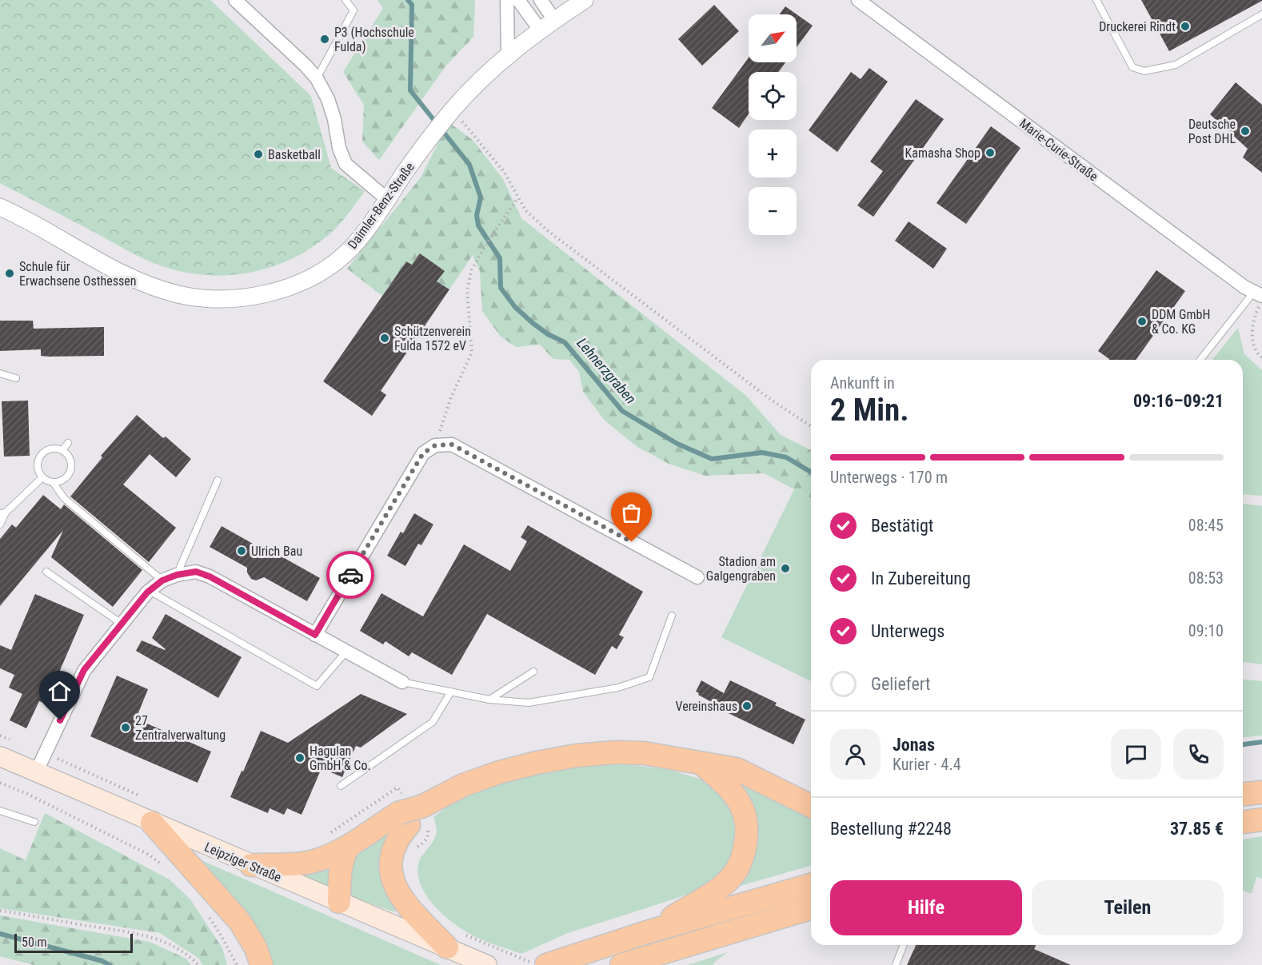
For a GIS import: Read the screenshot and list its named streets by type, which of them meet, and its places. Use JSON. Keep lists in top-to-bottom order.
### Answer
{
  "streets": {
    "main road": ["Leipziger Straße"],
    "street": ["Marie-Curie-Straße", "Daimler-Benz-Straße"]
  },
  "water": ["Lehnerzgraben"],
  "places": [
    "Druckerei Rindt",
    "P3 (Hochschule Fulda)",
    "Deutsche Post DHL",
    "Kamasha Shop",
    "Basketball",
    "Schule für Erwachsene Osthessen",
    "DDM GmbH & Co. KG",
    "Schützenverein Fulda 1572 eV",
    "Ulrich Bau",
    "Stadion am Galgengraben",
    "Vereinshaus",
    "27 Zentralverwaltung",
    "Hagulan GmbH & Co."
  ],
  "scale_bar": "50 m",
  "north": "top right",
  "page": {
    "map_buttons": ["+", "−"],
    "heading": ["2 Min.", "Ankunft in", "09:16–09:21"],
    "panel": [
      "Jonas",
      "Kurier · 4.4",
      "Bestellung #2248",
      "37.85 €"
    ],
    "bar": "Unterwegs · 170 m",
    "list": [
      ["Bestätigt", "08:45"],
      ["In Zubereitung", "08:53"],
      ["Unterwegs", "09:10"],
      "Geliefert"
    ],
    "buttons": ["Hilfe", "Teilen"],
    "scale": "50 m"
  }
}
